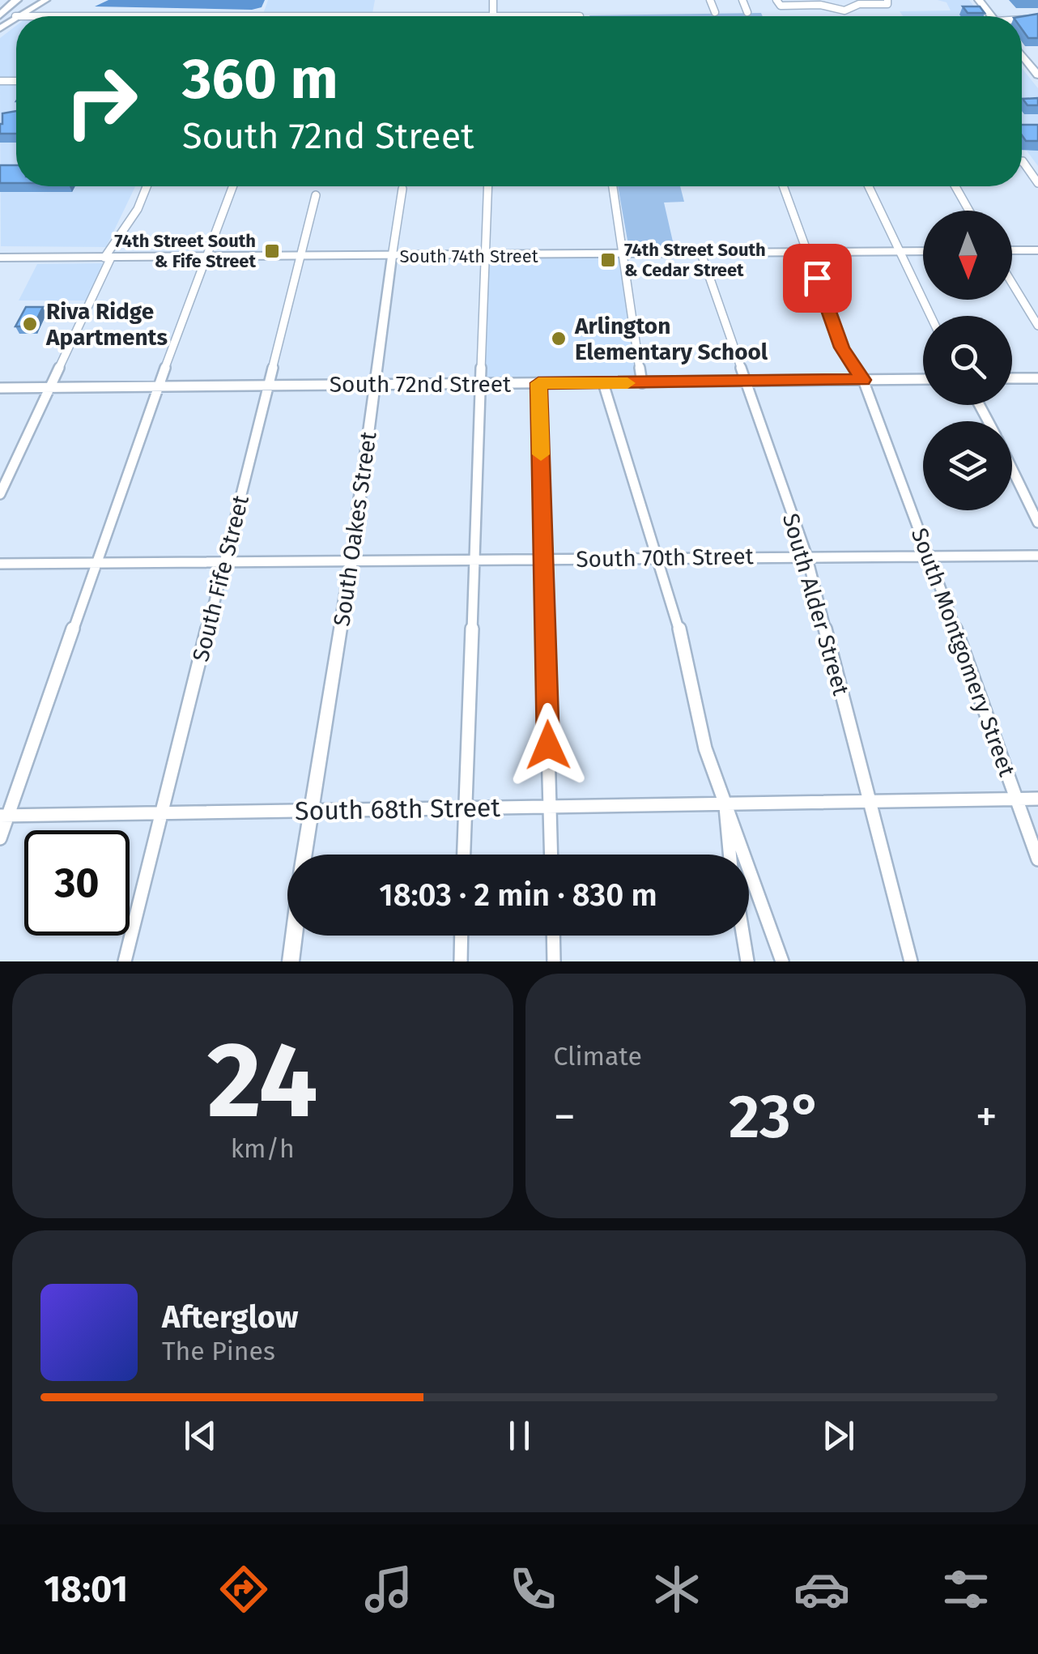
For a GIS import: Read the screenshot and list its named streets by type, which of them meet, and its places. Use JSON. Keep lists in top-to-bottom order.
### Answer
{
  "streets": {
    "main road": ["South 74th Street"],
    "street": [
      "South 72nd Street",
      "South Oakes Street",
      "South 70th Street",
      "South Fife Street",
      "South Alder Street",
      "South Montgomery Street",
      "South 68th Street"
    ]
  },
  "crossings": [
    ["South 74th Street", "South Oakes Street"],
    ["South 74th Street", "South Fife Street"],
    ["South 74th Street", "South Alder Street"],
    ["South 74th Street", "South Montgomery Street"],
    ["South 72nd Street", "South Oakes Street"],
    ["South 72nd Street", "South Fife Street"],
    ["South 72nd Street", "South Alder Street"],
    ["South 72nd Street", "South Montgomery Street"],
    ["South Oakes Street", "South 70th Street"],
    ["South Oakes Street", "South 68th Street"],
    ["South 70th Street", "South Fife Street"],
    ["South 70th Street", "South Alder Street"],
    ["South 70th Street", "South Montgomery Street"],
    ["South Fife Street", "South 68th Street"],
    ["South Alder Street", "South 68th Street"],
    ["South Montgomery Street", "South 68th Street"]
  ],
  "places": {
    "transit": ["74th Street South & Fife Street", "74th Street South & Cedar Street"],
    "other": ["Riva Ridge Apartments", "Arlington Elementary School"]
  },
  "north": "bottom",
  "page": {
    "turn": ["360 m", "South 72nd Street"],
    "limit": "30",
    "trip": "18:03 · 2 min · 830 m",
    "tile": [
      ["24", "km/h"],
      "Climate"
    ],
    "heat": ["−", "23°", "+"],
    "song": ["Afterglow", "The Pines"],
    "tabs": "18:01"
  }
}
